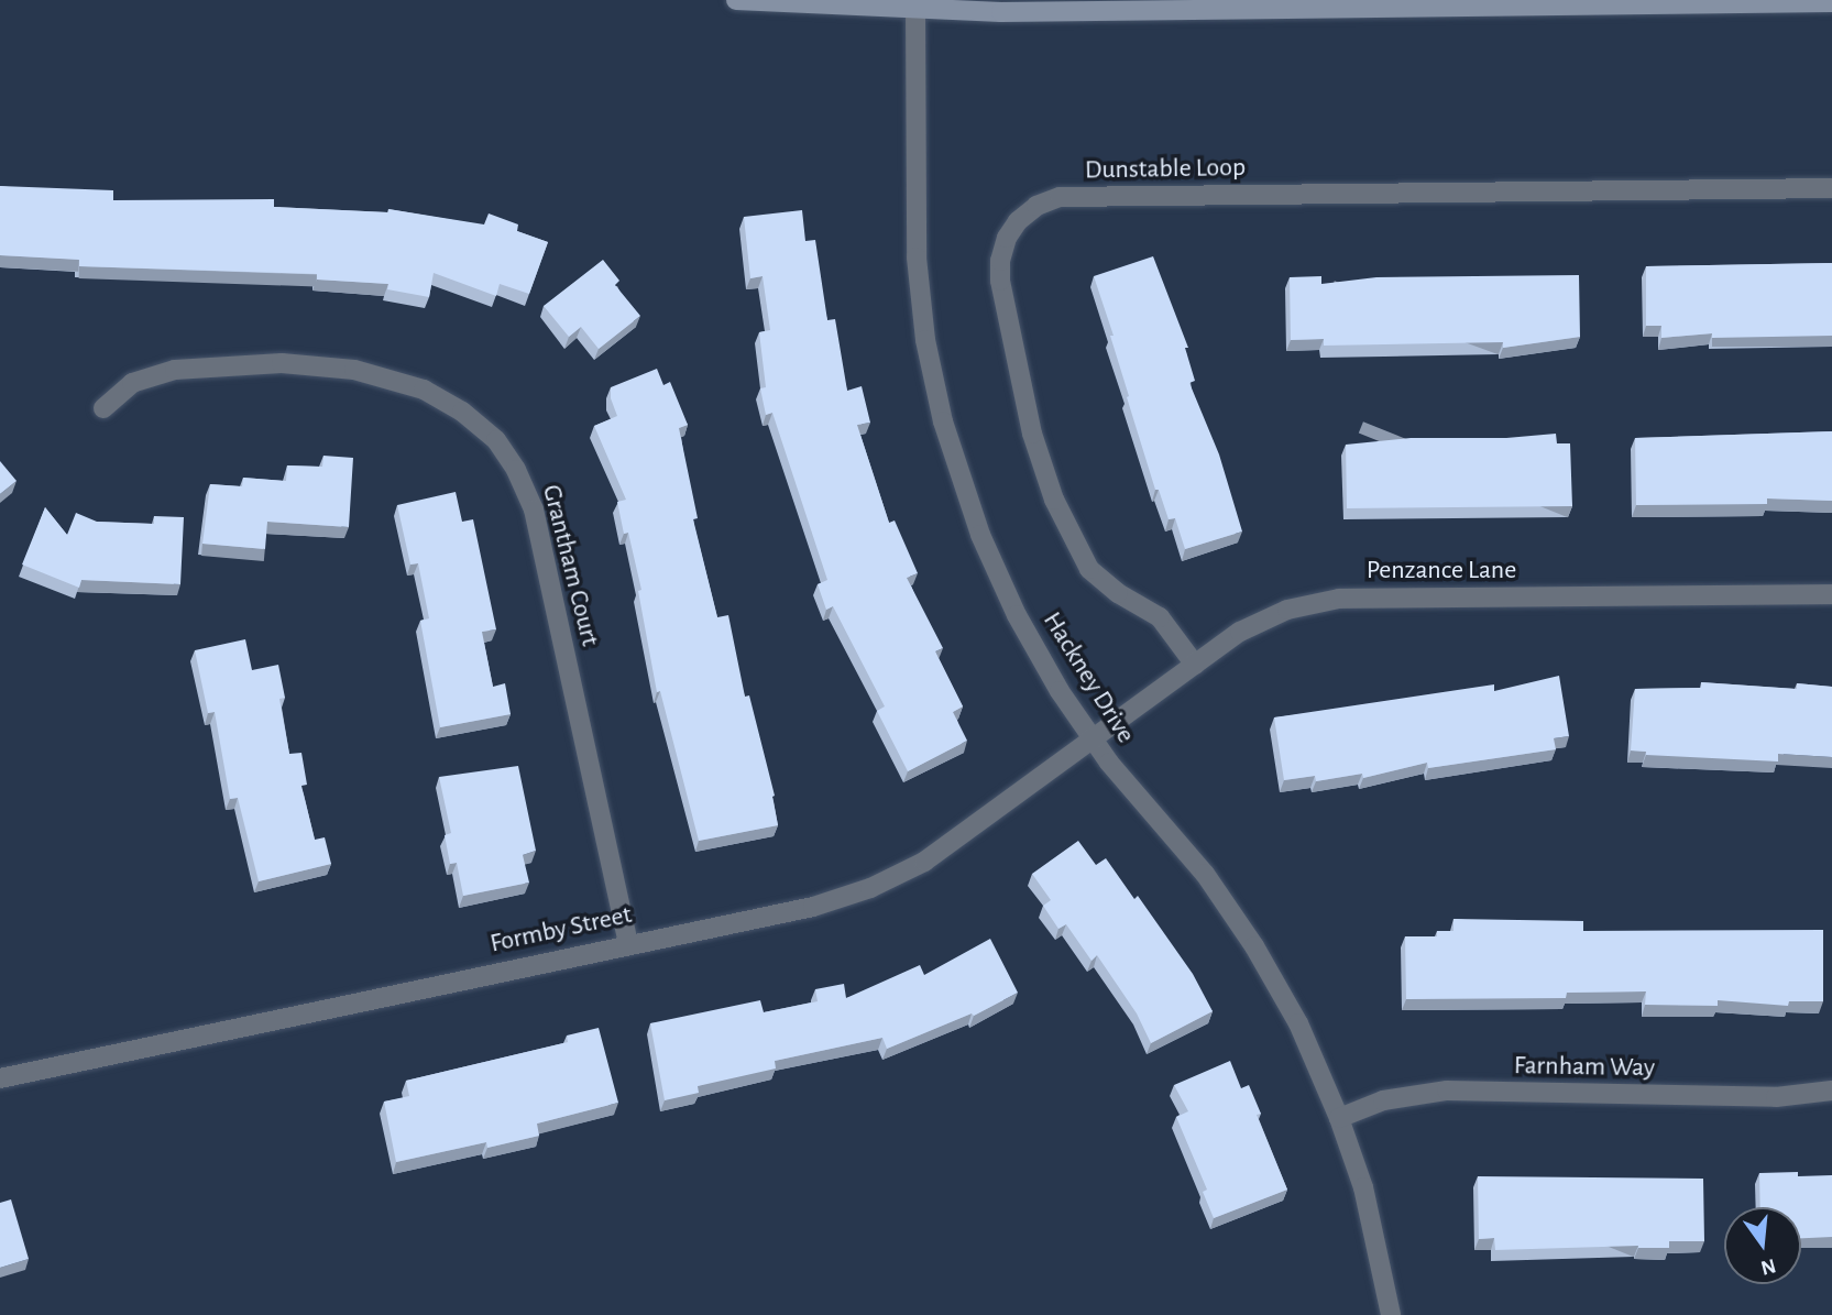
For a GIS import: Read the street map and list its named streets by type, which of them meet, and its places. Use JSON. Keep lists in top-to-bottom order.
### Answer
{
  "streets": {
    "street": [
      "Dunstable Loop",
      "Grantham Court",
      "Penzance Lane",
      "Hackney Drive",
      "Formby Street",
      "Farnham Way"
    ]
  },
  "crossings": [
    ["Dunstable Loop", "Penzance Lane"],
    ["Grantham Court", "Formby Street"],
    ["Penzance Lane", "Hackney Drive"],
    ["Penzance Lane", "Formby Street"],
    ["Hackney Drive", "Formby Street"],
    ["Hackney Drive", "Farnham Way"]
  ],
  "north": "bottom"
}
